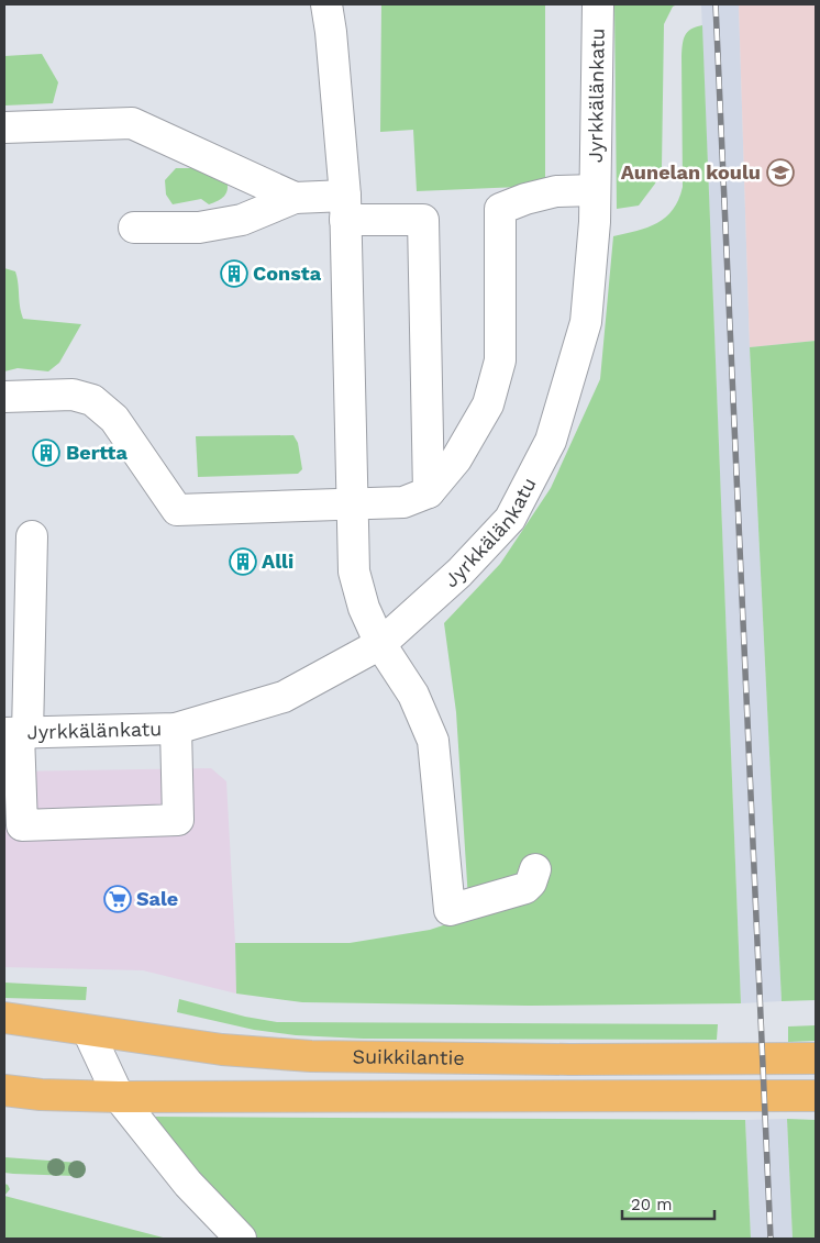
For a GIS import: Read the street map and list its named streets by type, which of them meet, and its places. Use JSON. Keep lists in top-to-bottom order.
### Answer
{
  "streets": {
    "main road": ["Suikkilantie"],
    "street": ["Jyrkkälänkatu"]
  },
  "places": {
    "school or university": ["Aunelan koulu"],
    "building": ["Consta", "Bertta", "Alli"],
    "supermarket": ["Sale"]
  },
  "scale_bar": "20 m"
}
